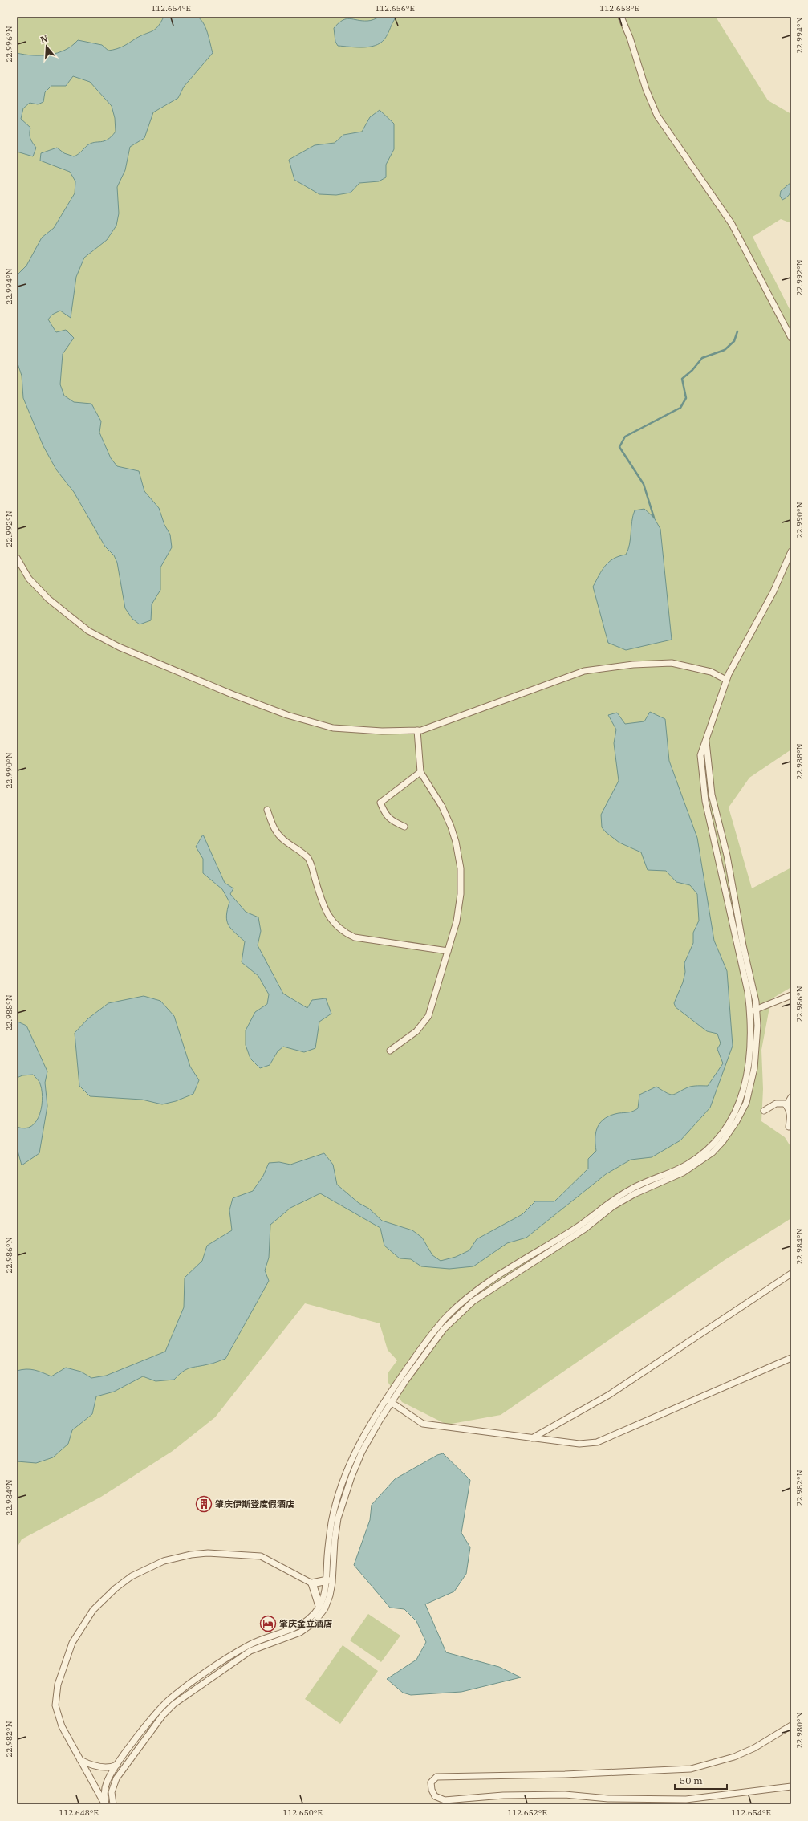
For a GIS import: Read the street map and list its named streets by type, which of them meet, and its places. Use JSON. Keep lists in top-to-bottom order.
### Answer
{
  "places": {
    "building": ["肇庆伊斯登度假酒店"],
    "hotel": ["肇庆金立酒店"]
  },
  "scale_bar": "50 m",
  "north": "top",
  "coordinates": [
    "112.654°E",
    "112.656°E",
    "112.658°E",
    "22.994°N",
    "22.996°N",
    "22.992°N",
    "22.990°N",
    "22.988°N",
    "22.986°N",
    "22.984°N",
    "22.982°N",
    "22.980°N",
    "112.648°E",
    "112.650°E",
    "112.652°E"
  ]
}
